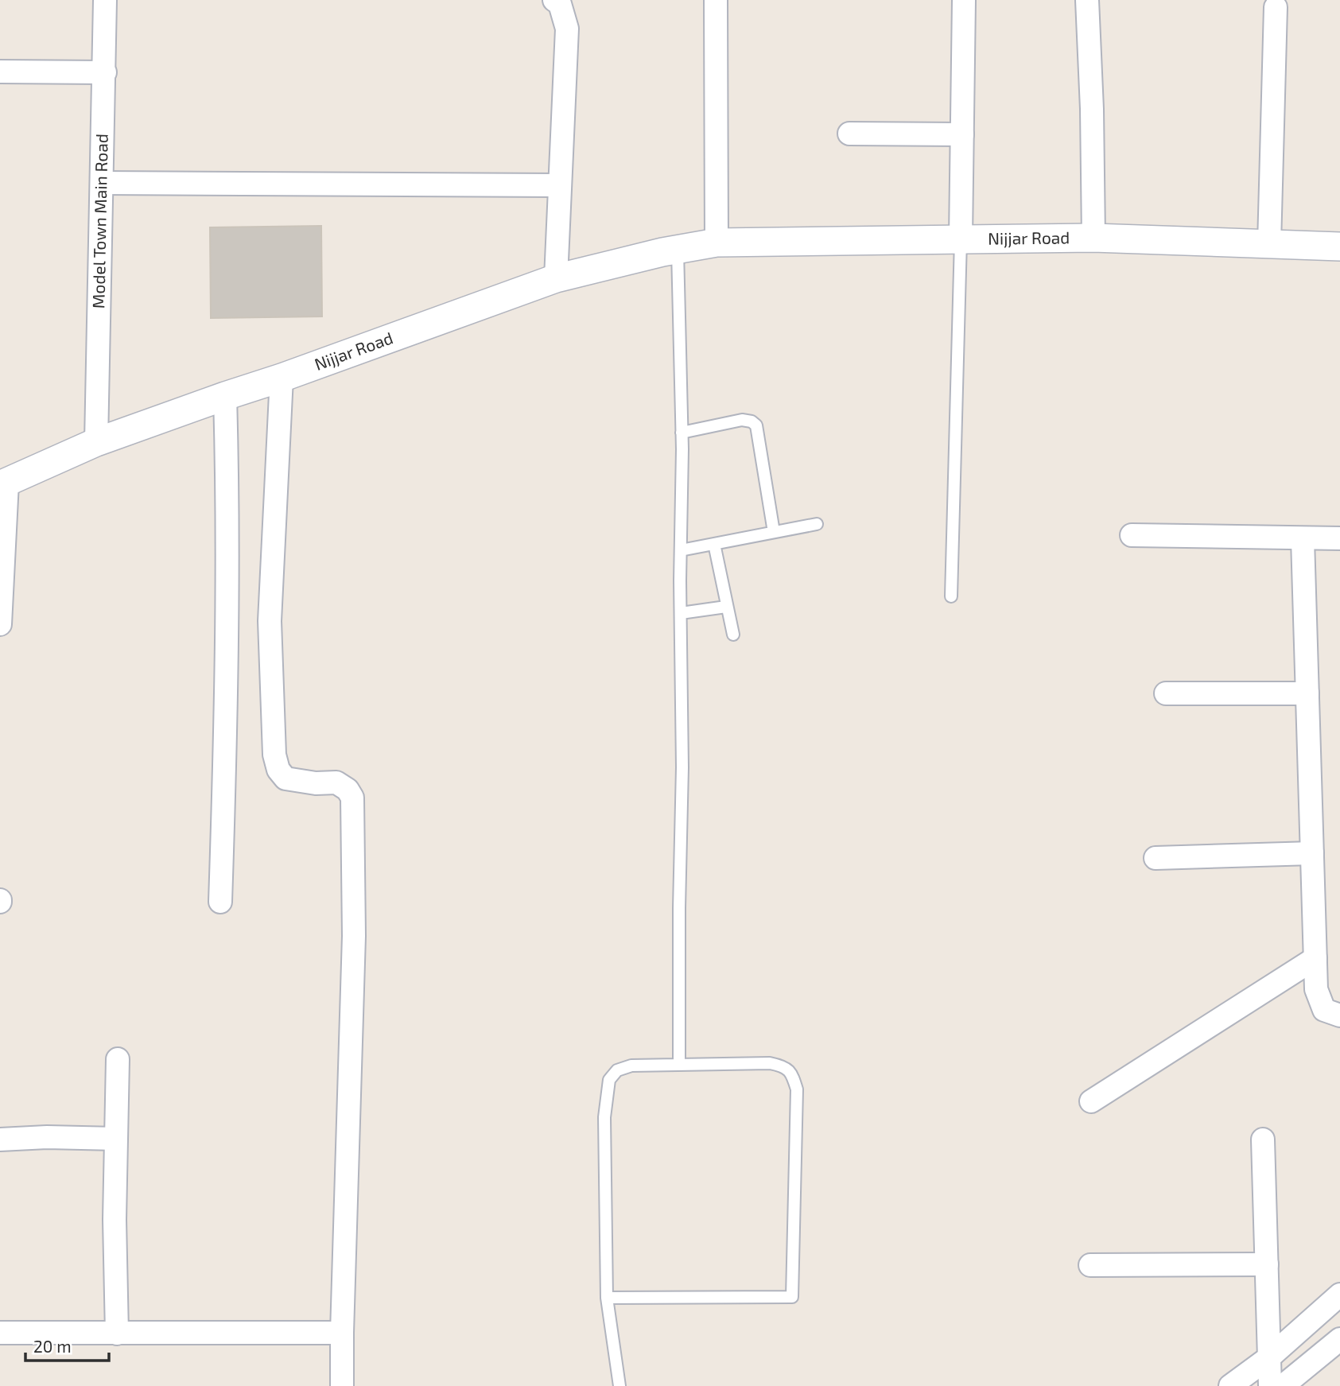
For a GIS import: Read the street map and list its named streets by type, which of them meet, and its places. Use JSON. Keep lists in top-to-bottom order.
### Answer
{
  "streets": {
    "street": ["Model Town Main Road", "Nijjar Road"]
  },
  "crossings": [
    ["Model Town Main Road", "Nijjar Road"]
  ],
  "scale_bar": "20 m"
}
